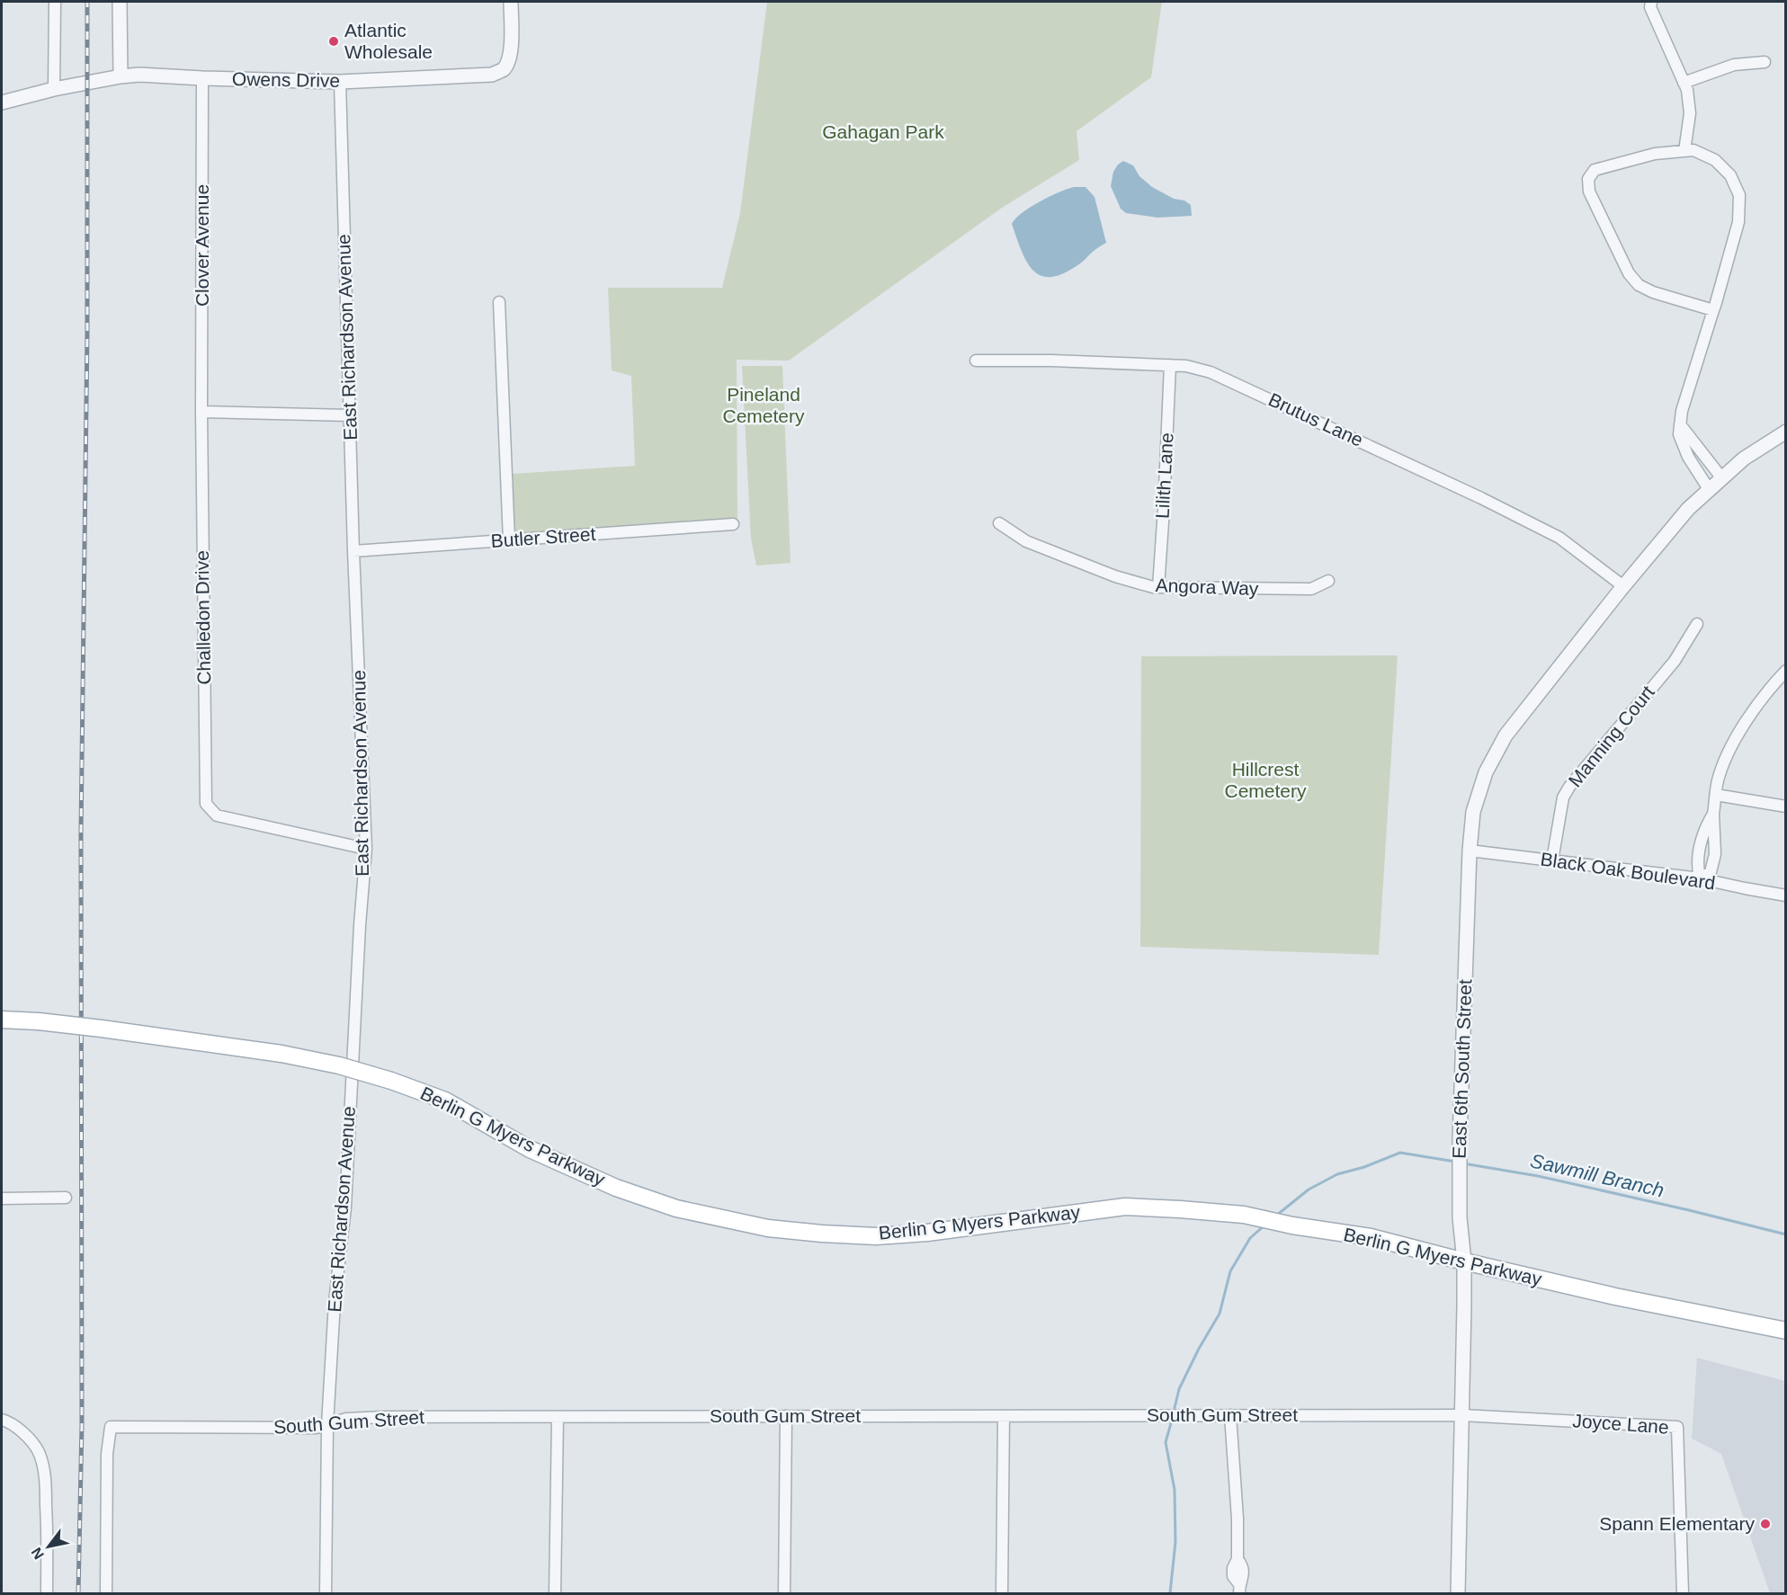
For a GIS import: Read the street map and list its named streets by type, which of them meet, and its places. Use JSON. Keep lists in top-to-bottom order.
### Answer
{
  "streets": {
    "main road": ["Berlin G Myers Parkway"],
    "street": [
      "Owens Drive",
      "Clover Avenue",
      "East Richardson Avenue",
      "Brutus Lane",
      "Lilith Lane",
      "Butler Street",
      "Angora Way",
      "Challedon Drive",
      "Manning Court",
      "Black Oak Boulevard",
      "East 6th South Street",
      "South Gum Street",
      "Joyce Lane"
    ]
  },
  "crossings": [
    ["Owens Drive", "Clover Avenue"],
    ["Owens Drive", "East Richardson Avenue"],
    ["Clover Avenue", "Challedon Drive"],
    ["East Richardson Avenue", "Butler Street"],
    ["East Richardson Avenue", "Challedon Drive"],
    ["East Richardson Avenue", "South Gum Street"],
    ["Brutus Lane", "Lilith Lane"],
    ["Brutus Lane", "East 6th South Street"],
    ["Lilith Lane", "Angora Way"],
    ["Manning Court", "Black Oak Boulevard"],
    ["Black Oak Boulevard", "East 6th South Street"],
    ["East 6th South Street", "Berlin G Myers Parkway"],
    ["East 6th South Street", "South Gum Street"],
    ["East 6th South Street", "Joyce Lane"],
    ["South Gum Street", "Joyce Lane"]
  ],
  "water": ["Sawmill Branch"],
  "parks": ["Gahagan Park", "Pineland Cemetery", "Hillcrest Cemetery"],
  "places": ["Atlantic Wholesale", "Spann Elementary"],
  "north": "bottom left"
}
